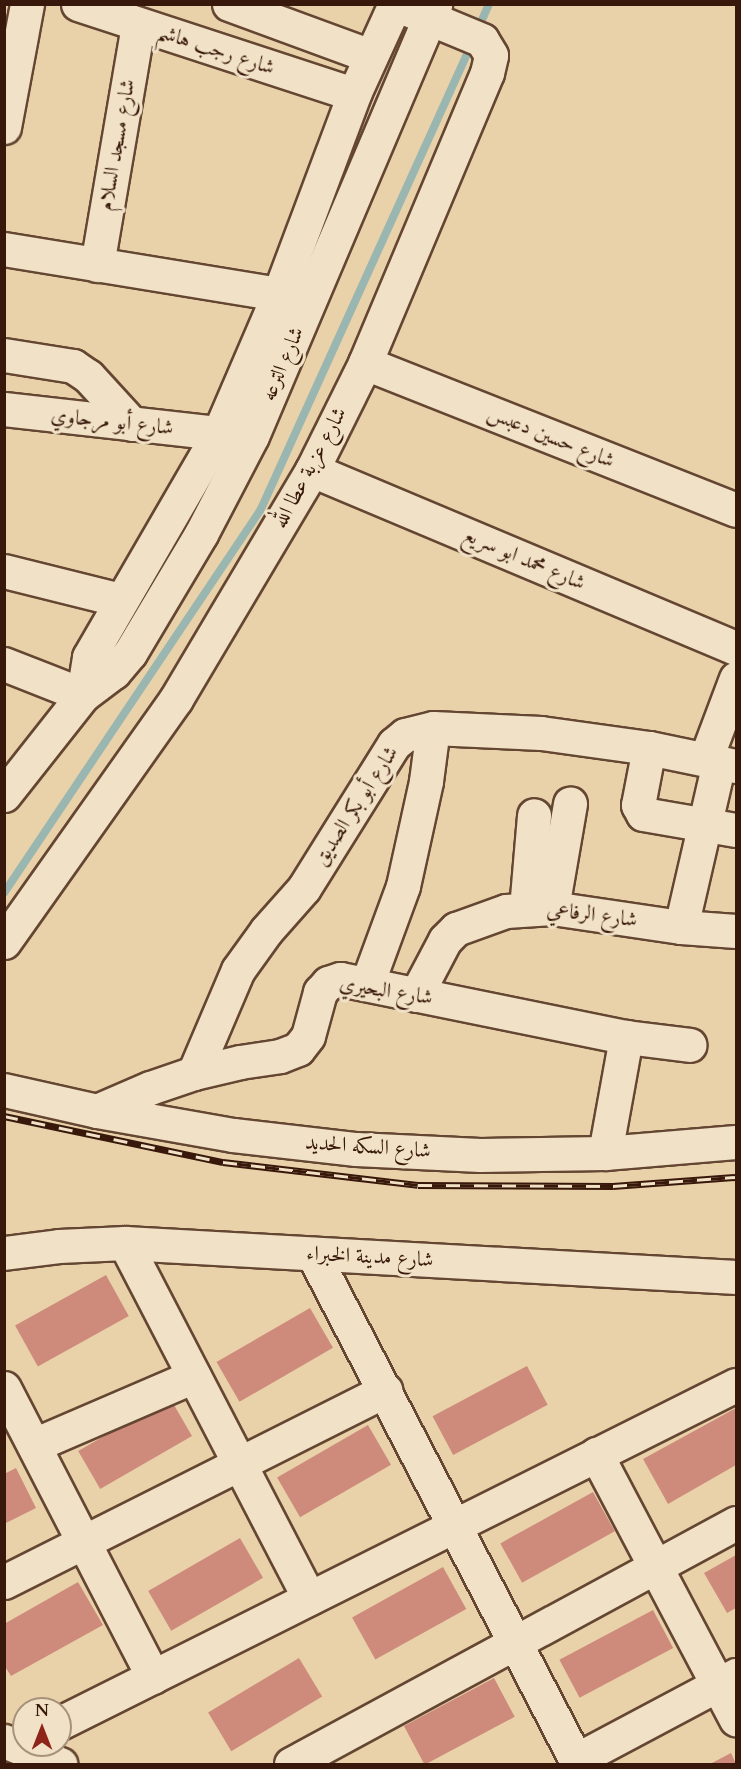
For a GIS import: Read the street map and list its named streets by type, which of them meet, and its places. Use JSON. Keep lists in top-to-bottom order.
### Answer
{
  "streets": {
    "street": [
      "شارع رجب هاشم",
      "شارع مسجد السلام",
      "شارع الترعه",
      "شارع أبو مرجاوي",
      "شارع حسين دعبس",
      "شارع عزبة عطا الله",
      "شارع محمد ابو سريع",
      "شارع أبو بكر الصديق",
      "شارع الرفاعي",
      "شارع البحيري",
      "شارع السكه الحديد",
      "شارع مدينة الخبراء"
    ]
  },
  "crossings": [
    ["شارع رجب هاشم", "شارع مسجد السلام"],
    ["شارع رجب هاشم", "شارع الترعه"],
    ["شارع الترعه", "شارع أبو مرجاوي"],
    ["شارع الترعه", "شارع عزبة عطا الله"],
    ["شارع حسين دعبس", "شارع عزبة عطا الله"],
    ["شارع عزبة عطا الله", "شارع محمد ابو سريع"],
    ["شارع أبو بكر الصديق", "شارع البحيري"],
    ["شارع الرفاعي", "شارع البحيري"],
    ["شارع البحيري", "شارع السكه الحديد"]
  ],
  "north": "top"
}
